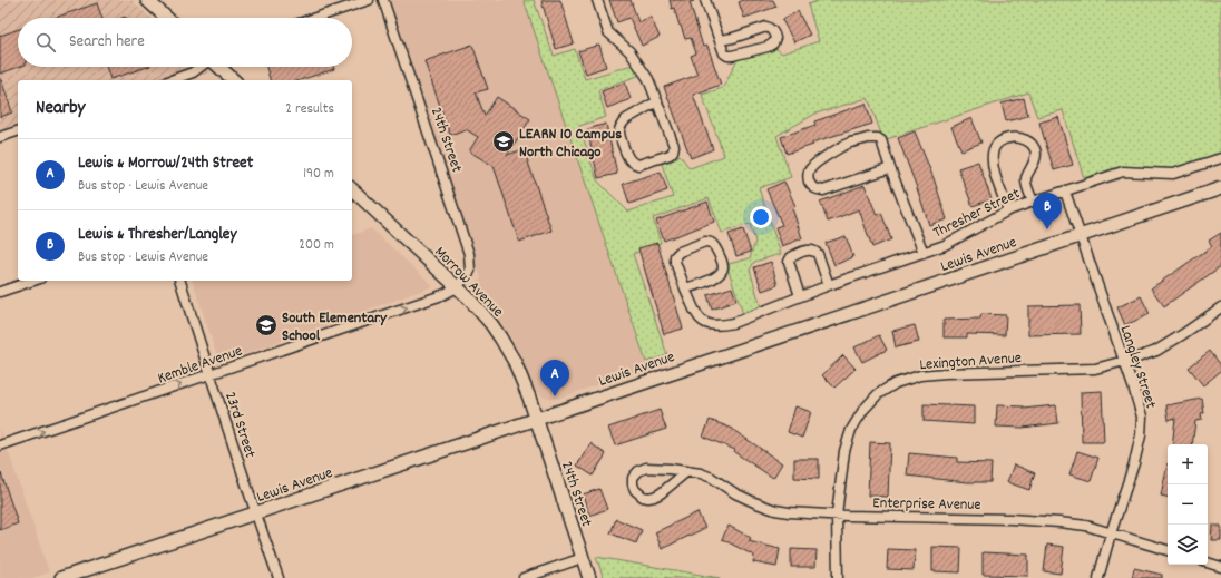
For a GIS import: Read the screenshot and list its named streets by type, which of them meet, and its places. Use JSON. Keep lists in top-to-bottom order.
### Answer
{
  "streets": {
    "main road": ["24th Street", "Lewis Avenue", "Morrow Avenue"],
    "street": [
      "Thresher Street",
      "Lexington Avenue",
      "Kemble Avenue",
      "Langley Street",
      "23rd Street",
      "Enterprise Avenue"
    ]
  },
  "crossings": [
    ["24th Street", "Lewis Avenue"],
    ["24th Street", "Morrow Avenue"],
    ["24th Street", "Kemble Avenue"],
    ["Thresher Street", "Langley Street"],
    ["Lewis Avenue", "Morrow Avenue"],
    ["Lewis Avenue", "Langley Street"],
    ["Lewis Avenue", "23rd Street"],
    ["Morrow Avenue", "Kemble Avenue"],
    ["Lexington Avenue", "Langley Street"],
    ["Lexington Avenue", "Enterprise Avenue"],
    ["Kemble Avenue", "23rd Street"],
    ["Langley Street", "Enterprise Avenue"]
  ],
  "one_way": ["Kemble Avenue"],
  "places": {
    "school or university": ["LEARN 10 Campus North Chicago", "South Elementary School"]
  },
  "page": {
    "search": "Search here",
    "heading": ["Nearby", "2 results"],
    "list": [
      {
        "mark": "A",
        "name": "Lewis & Morrow/24th Street",
        "note": "Bus stop · Lewis Avenue",
        "value": "190 m"
      },
      {
        "mark": "B",
        "name": "Lewis & Thresher/Langley",
        "note": "Bus stop · Lewis Avenue",
        "value": "200 m"
      }
    ],
    "pins": ["B", "A"],
    "map_buttons": ["+", "−"]
  }
}
